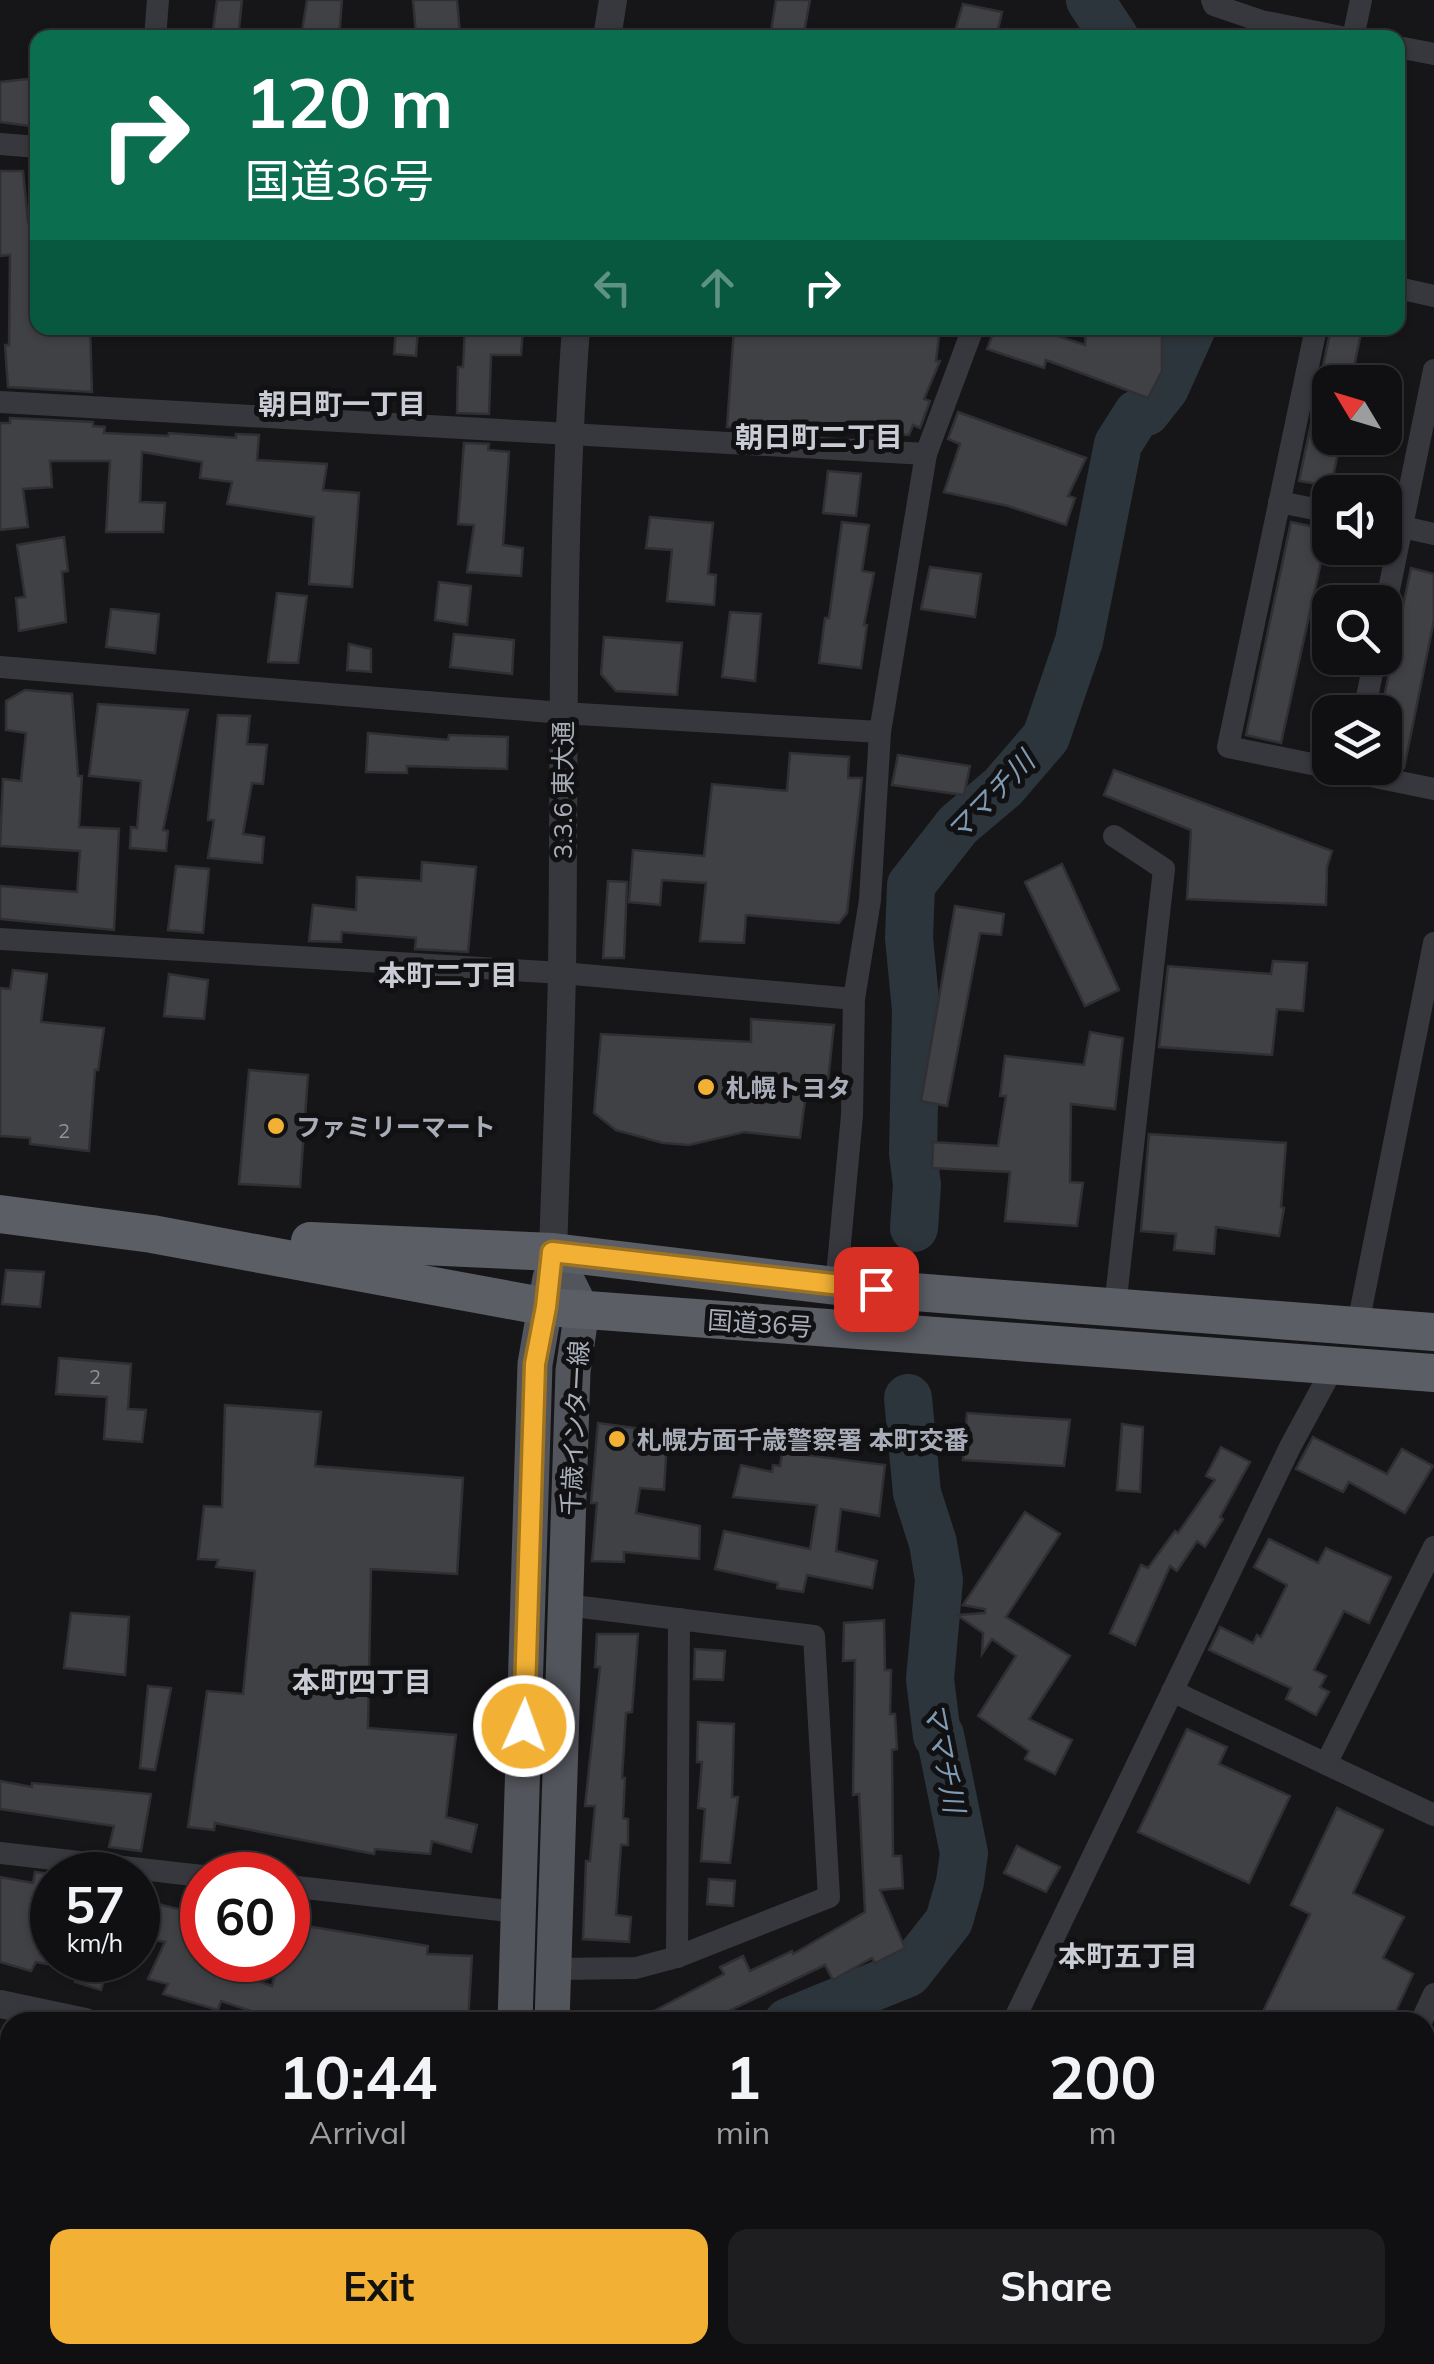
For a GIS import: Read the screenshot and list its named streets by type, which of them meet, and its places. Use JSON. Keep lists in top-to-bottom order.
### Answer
{
  "streets": {
    "highway": ["国道36号"],
    "main road": ["千歳インター線"],
    "street": ["3.3.6 東大通"]
  },
  "crossings": [
    ["3.3.6 東大通", "国道36号"],
    ["3.3.6 東大通", "千歳インター線"],
    ["国道36号", "千歳インター線"]
  ],
  "districts": [
    "朝日町一丁目",
    "朝日町二丁目",
    "本町二丁目",
    "本町四丁目",
    "本町五丁目"
  ],
  "water": ["ママチ川"],
  "places": ["札幌トヨタ", "ファミリーマート", "札幌方面千歳警察署 本町交番"],
  "house_numbers": ["2", "2"],
  "north": "top left",
  "page": {
    "turn": ["120 m", "国道36号"],
    "speed": "57 km/h",
    "limit": "60",
    "eta": [
      "10:44",
      "Arrival",
      "1",
      "min",
      "200",
      "m"
    ],
    "buttons": ["Exit", "Share"]
  }
}
